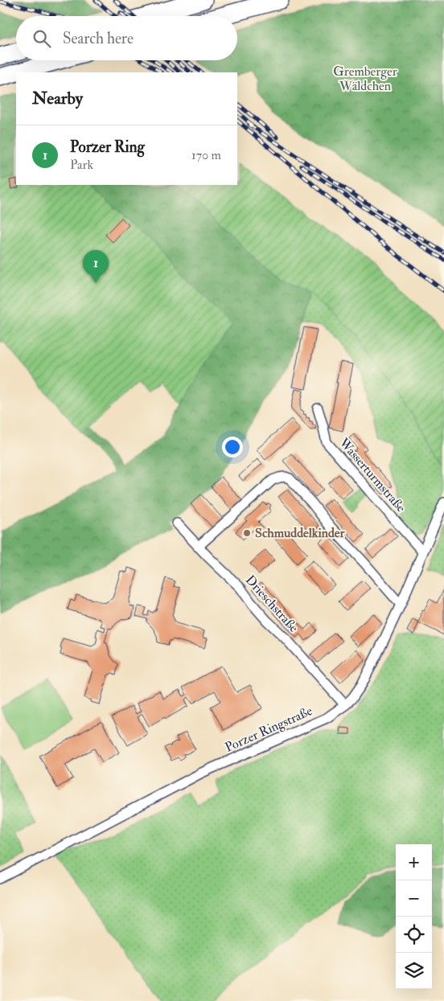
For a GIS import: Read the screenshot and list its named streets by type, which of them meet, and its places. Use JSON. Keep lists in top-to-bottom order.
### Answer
{
  "streets": {
    "street": ["Wasserturmstraße", "Drieschstraße", "Porzer Ringstraße"]
  },
  "crossings": [
    ["Wasserturmstraße", "Porzer Ringstraße"],
    ["Drieschstraße", "Porzer Ringstraße"]
  ],
  "parks": ["Gremberger Wäldchen"],
  "places": ["Schmuddelkinder"],
  "page": {
    "search": "Search here",
    "heading": "Nearby",
    "list": [
      {
        "mark": "1",
        "name": "Porzer Ring",
        "note": "Park",
        "value": "170 m"
      }
    ],
    "pins": "1",
    "map_buttons": ["+", "−"]
  }
}
